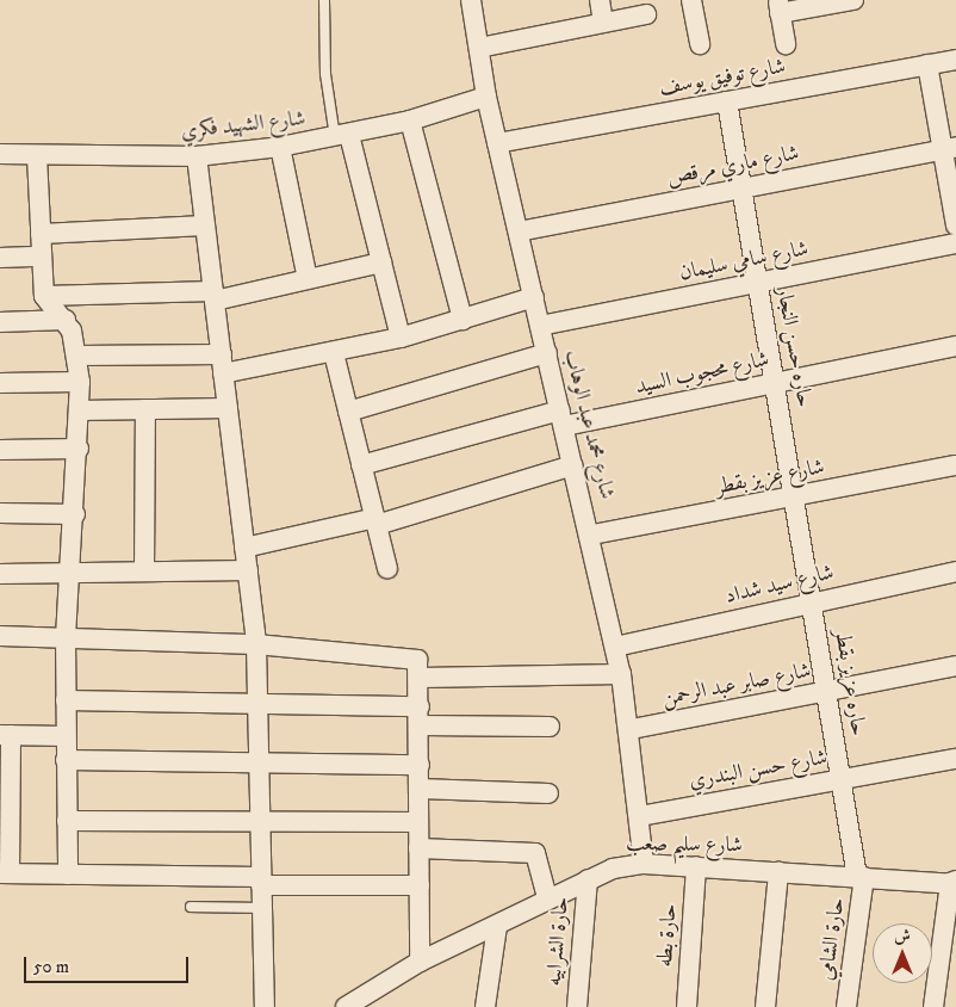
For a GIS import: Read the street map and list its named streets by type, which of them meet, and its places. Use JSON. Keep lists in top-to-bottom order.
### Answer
{
  "streets": {
    "street": [
      "شارع توفيق يوسف",
      "شارع الشهيد فكري",
      "شارع ماري مرقص",
      "شارع سامي سليمان",
      "حاره حسن النجار",
      "شارع محجوب السيد",
      "شارع محمد عبد الوهاب",
      "شارع عزيز بقطر",
      "شارع سيد شداد",
      "حاره عزيز بقطر",
      "شارع صابر عبد الرحمن",
      "شارع حسن البندري",
      "شارع سليم صعب",
      "حارة بطه",
      "حارة الشامي",
      "حارة الشرابيه"
    ]
  },
  "crossings": [
    ["شارع توفيق يوسف", "حاره حسن النجار"],
    ["شارع توفيق يوسف", "شارع محمد عبد الوهاب"],
    ["شارع الشهيد فكري", "شارع محمد عبد الوهاب"],
    ["شارع ماري مرقص", "حاره حسن النجار"],
    ["شارع ماري مرقص", "شارع محمد عبد الوهاب"],
    ["شارع سامي سليمان", "حاره حسن النجار"],
    ["شارع سامي سليمان", "شارع محمد عبد الوهاب"],
    ["حاره حسن النجار", "شارع محجوب السيد"],
    ["حاره حسن النجار", "شارع عزيز بقطر"],
    ["حاره حسن النجار", "حاره عزيز بقطر"],
    ["شارع محجوب السيد", "شارع محمد عبد الوهاب"],
    ["شارع محمد عبد الوهاب", "شارع عزيز بقطر"],
    ["شارع محمد عبد الوهاب", "شارع سيد شداد"],
    ["شارع محمد عبد الوهاب", "شارع صابر عبد الرحمن"],
    ["شارع محمد عبد الوهاب", "شارع حسن البندري"],
    ["شارع محمد عبد الوهاب", "شارع سليم صعب"],
    ["شارع عزيز بقطر", "حاره عزيز بقطر"],
    ["شارع سيد شداد", "حاره عزيز بقطر"],
    ["حاره عزيز بقطر", "شارع صابر عبد الرحمن"],
    ["حاره عزيز بقطر", "شارع حسن البندري"],
    ["حاره عزيز بقطر", "شارع سليم صعب"],
    ["حاره عزيز بقطر", "حارة الشامي"],
    ["شارع سليم صعب", "حارة بطه"],
    ["شارع سليم صعب", "حارة الشامي"],
    ["شارع سليم صعب", "حارة الشرابيه"]
  ],
  "scale_bar": "50 m",
  "north": "top"
}
